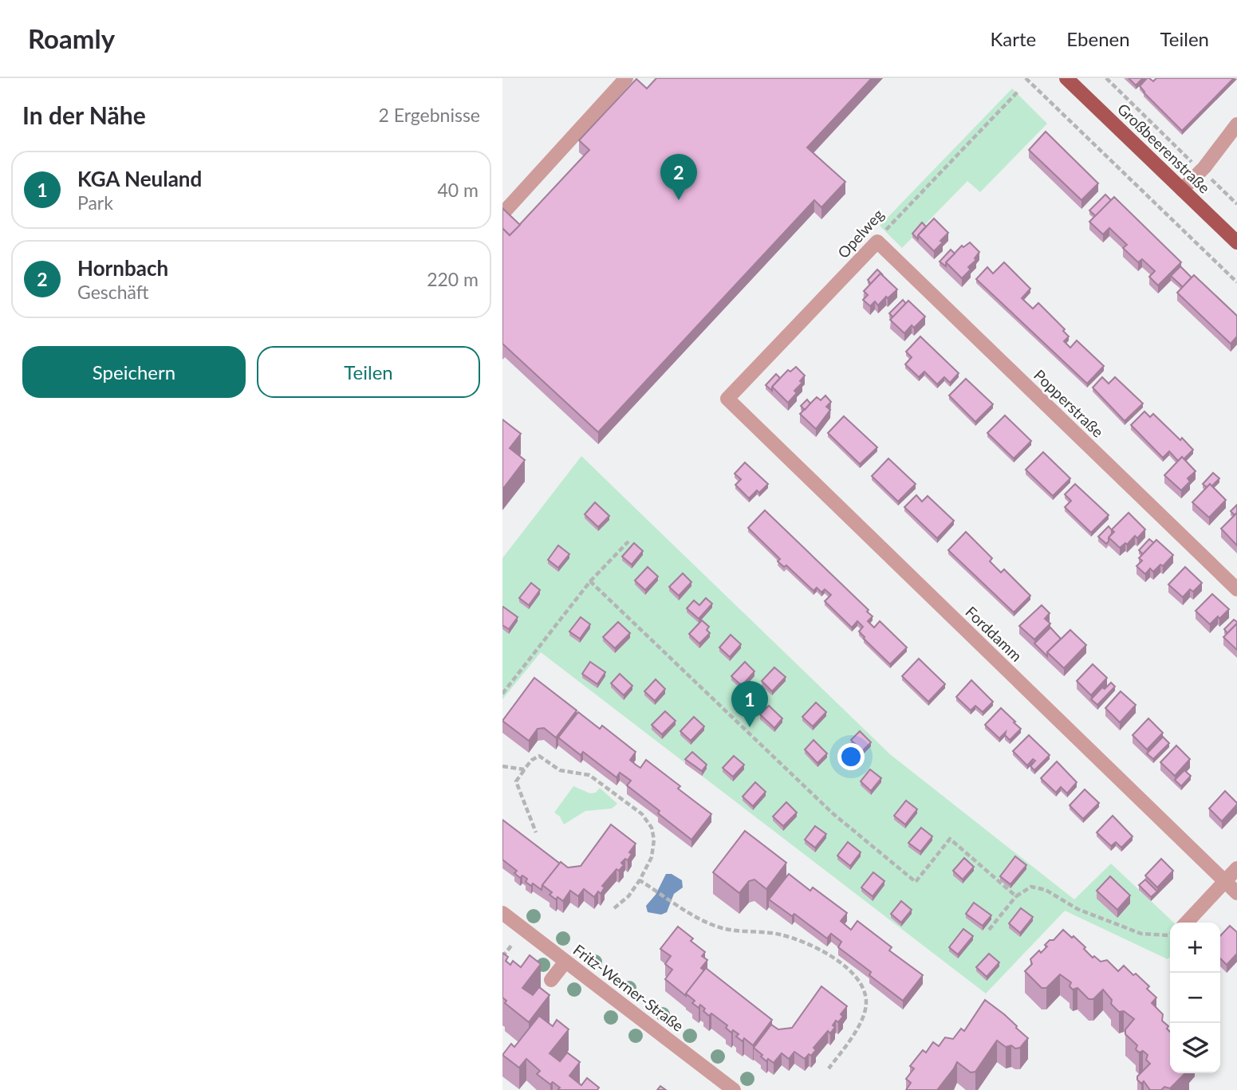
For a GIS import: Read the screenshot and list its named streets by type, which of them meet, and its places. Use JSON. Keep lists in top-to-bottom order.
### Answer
{
  "streets": {
    "main road": ["Großbeerenstraße"],
    "street": [
      "Opelweg",
      "Popperstraße",
      "Forddamm",
      "Fritz-Werner-Straße"
    ]
  },
  "crossings": [
    ["Opelweg", "Popperstraße"],
    ["Opelweg", "Forddamm"]
  ],
  "page": {
    "header": "Roamly",
    "nav": ["Karte", "Ebenen", "Teilen"],
    "heading": ["In der Nähe", "2 Ergebnisse"],
    "list": [
      {
        "mark": "1",
        "name": "KGA Neuland",
        "note": "Park",
        "value": "40 m"
      },
      {
        "mark": "2",
        "name": "Hornbach",
        "note": "Geschäft",
        "value": "220 m"
      }
    ],
    "pins": ["2", "1"],
    "buttons": ["Speichern", "Teilen"],
    "map_buttons": ["+", "−"]
  }
}
